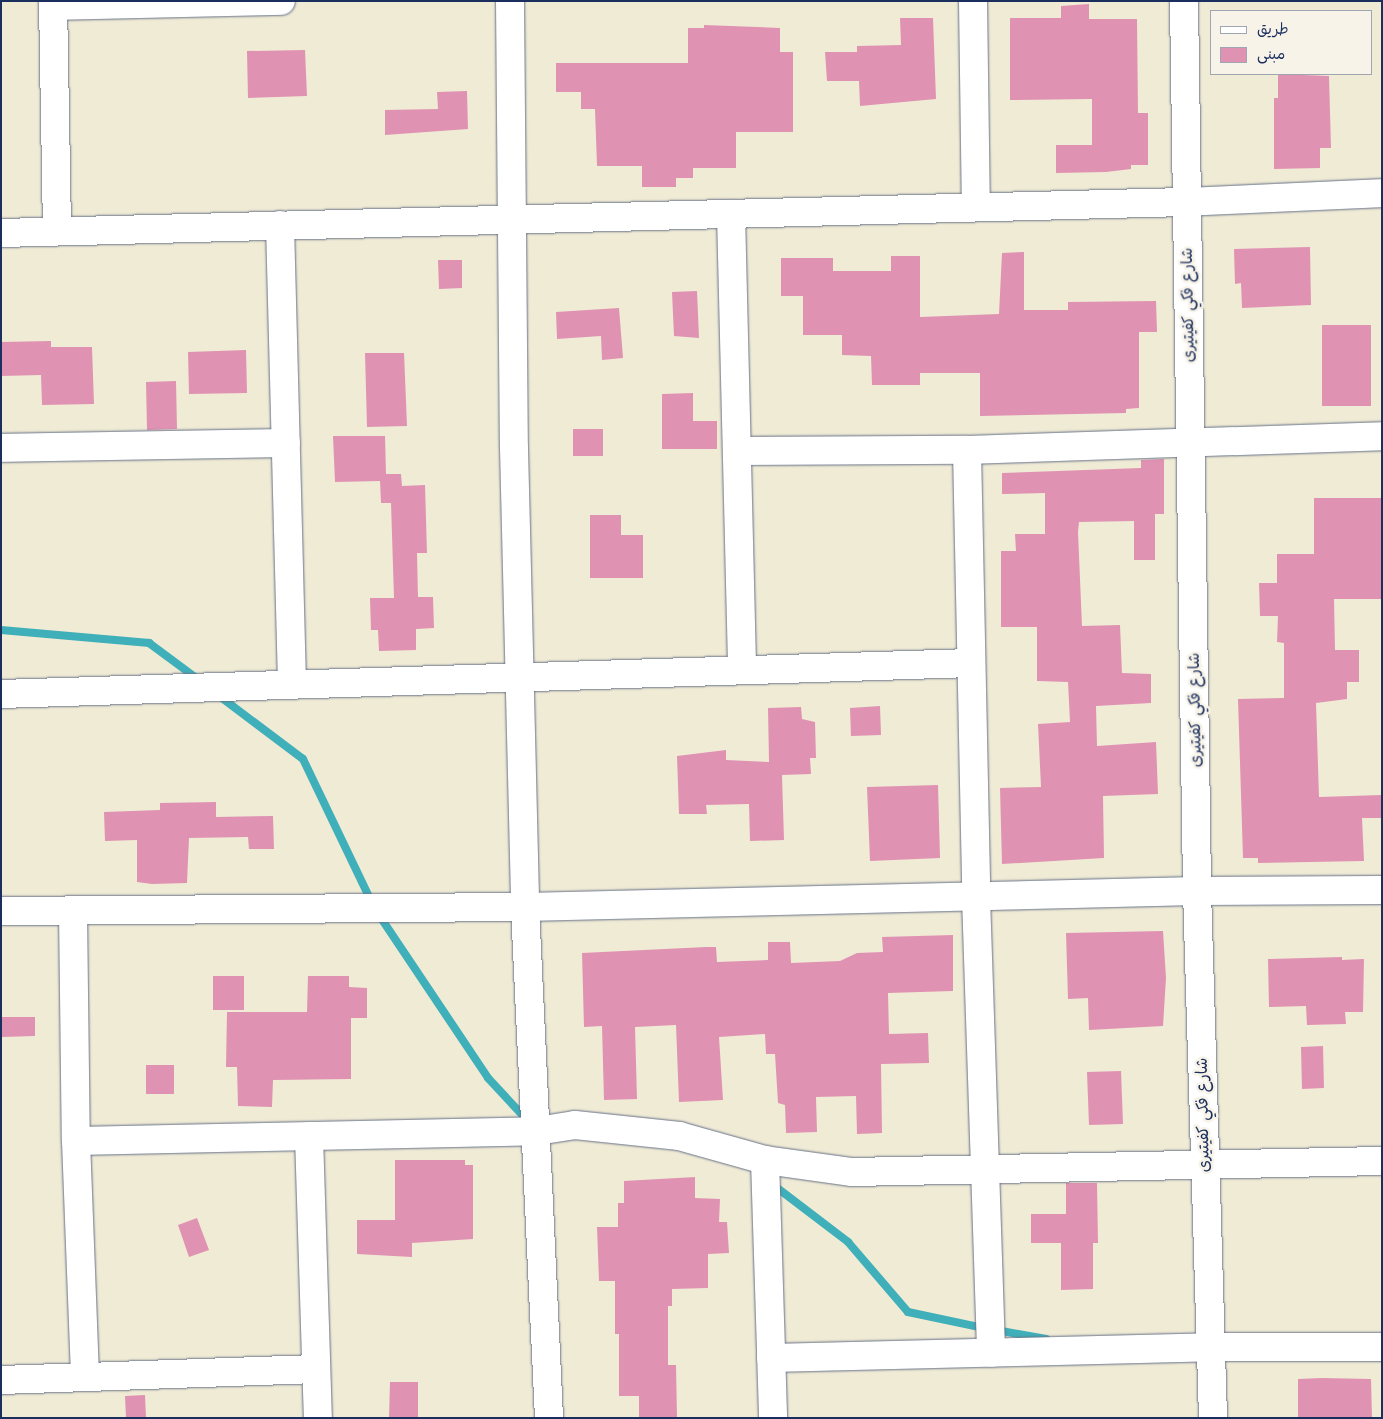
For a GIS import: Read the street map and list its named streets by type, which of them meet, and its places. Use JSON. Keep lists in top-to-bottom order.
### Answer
{
  "streets": {
    "street": ["شارع فكي كفيتيرى"]
  },
  "legend": ["طريق", "مبنى"]
}
